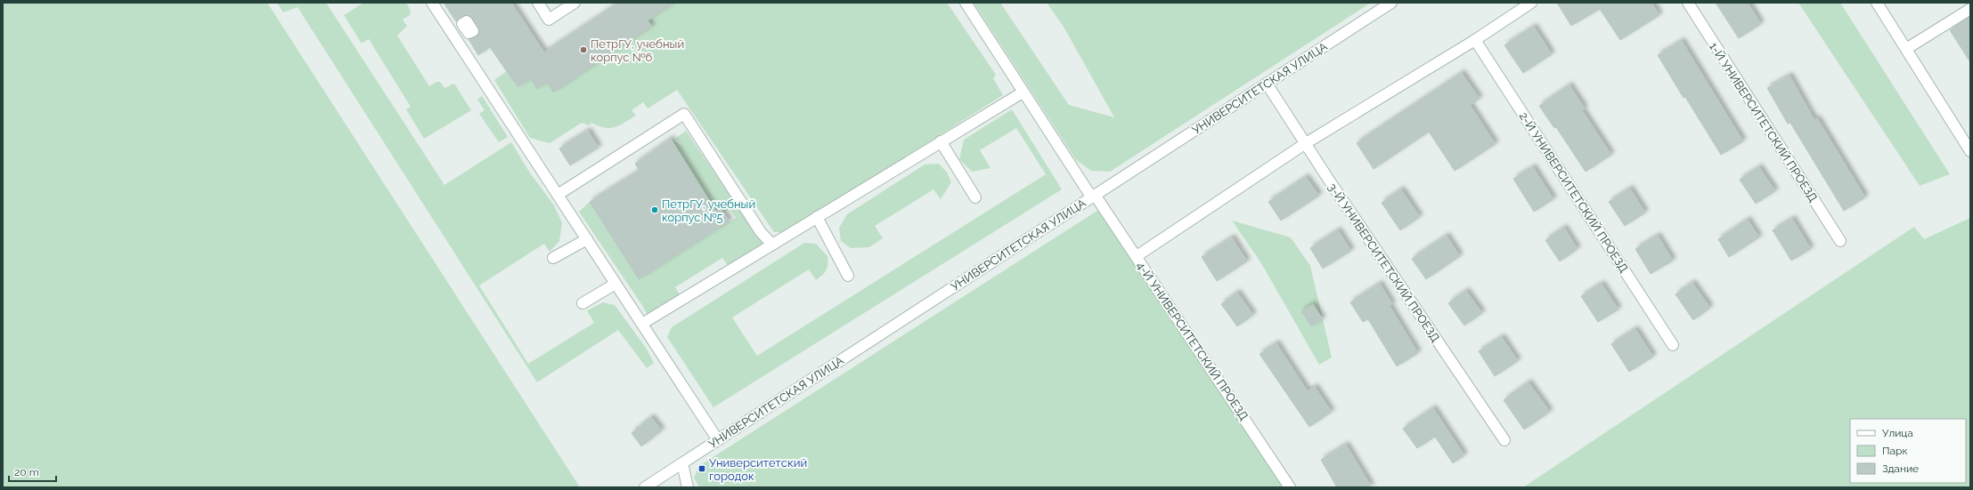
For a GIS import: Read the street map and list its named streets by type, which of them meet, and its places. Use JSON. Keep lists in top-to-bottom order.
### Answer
{
  "streets": {
    "street": [
      "УНИВЕРСИТЕТСКАЯ УЛИЦА",
      "1-Й УНИВЕРСИТЕТСКИЙ ПРОЕЗД",
      "2-Й УНИВЕРСИТЕТСКИЙ ПРОЕЗД",
      "3-Й УНИВЕРСИТЕТСКИЙ ПРОЕЗД",
      "4-Й УНИВЕРСИТЕТСКИЙ ПРОЕЗД"
    ]
  },
  "crossings": [
    ["УНИВЕРСИТЕТСКАЯ УЛИЦА", "3-Й УНИВЕРСИТЕТСКИЙ ПРОЕЗД"],
    ["УНИВЕРСИТЕТСКАЯ УЛИЦА", "4-Й УНИВЕРСИТЕТСКИЙ ПРОЕЗД"]
  ],
  "places": {
    "other": ["ПетрГУ, учебный корпус №6", "ПетрГУ, учебный корпус №5"],
    "transit": ["Университетский городок"]
  },
  "legend": ["Улица", "Парк", "Здание"],
  "scale_bar": "20 m"
}
